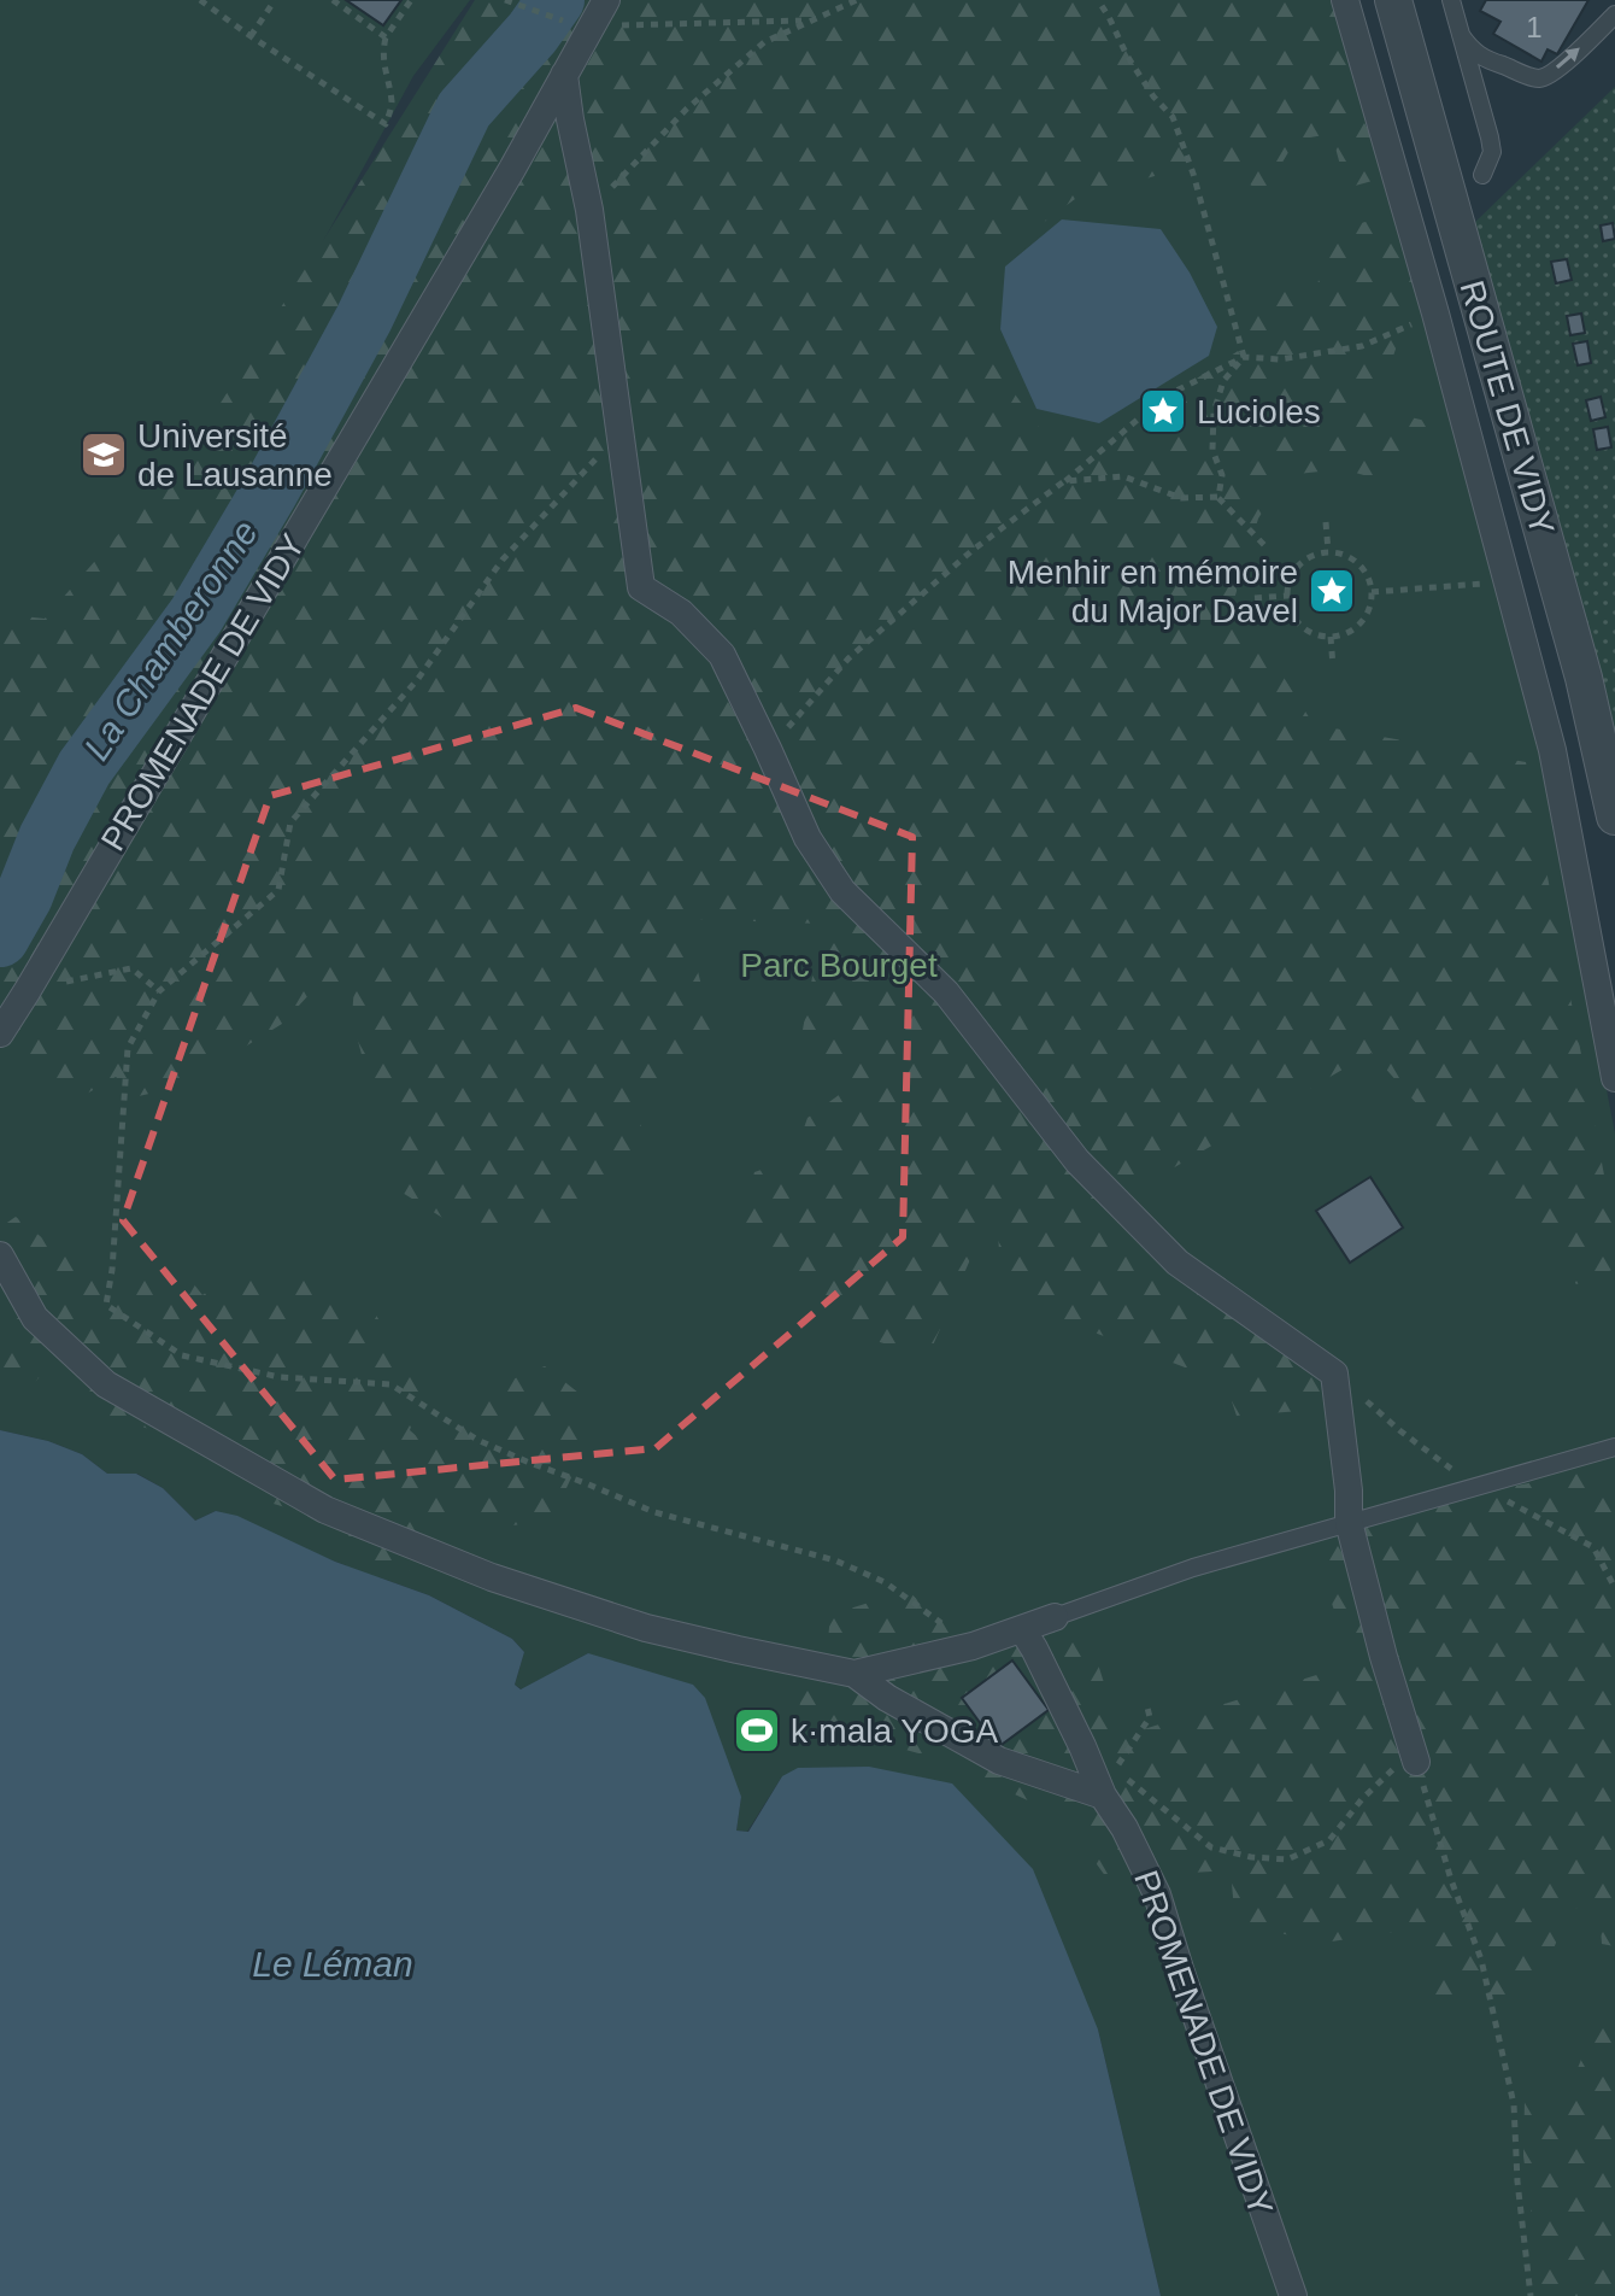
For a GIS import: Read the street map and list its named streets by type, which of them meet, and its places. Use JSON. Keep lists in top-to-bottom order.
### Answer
{
  "streets": {
    "street": ["ROUTE DE VIDY", "PROMENADE DE VIDY"]
  },
  "water": ["La Chamberonne", "Le Léman"],
  "parks": ["Parc Bourget"],
  "places": {
    "place": ["Lucioles", "Menhir en mémoire du Major Davel"],
    "school or university": ["Université de Lausanne"],
    "sports": ["k·mala YOGA"]
  },
  "house_numbers": ["1"]
}
